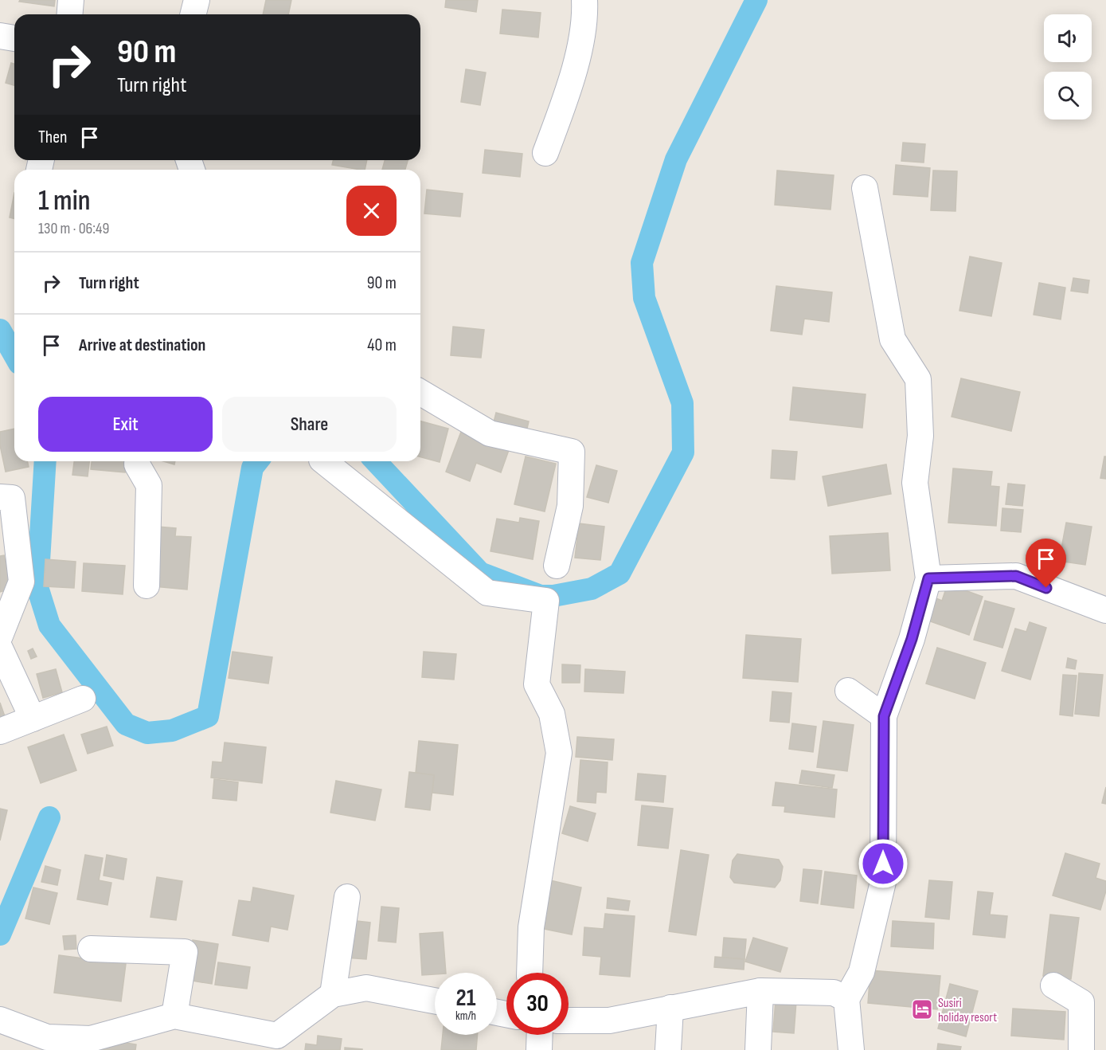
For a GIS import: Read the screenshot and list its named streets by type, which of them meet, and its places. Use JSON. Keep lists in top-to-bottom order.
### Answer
{
  "places": {
    "hotel": ["Susiri holiday resort"]
  },
  "page": {
    "turn": ["90 m", "Turn right"],
    "then": "Then",
    "heading": ["1 min", "130 m · 06:49"],
    "list": [
      {
        "name": "Turn right",
        "value": "90 m"
      },
      {
        "name": "Arrive at destination",
        "value": "40 m"
      }
    ],
    "buttons": ["Exit", "Share"],
    "speed": "21 km/h",
    "limit": "30"
  }
}
